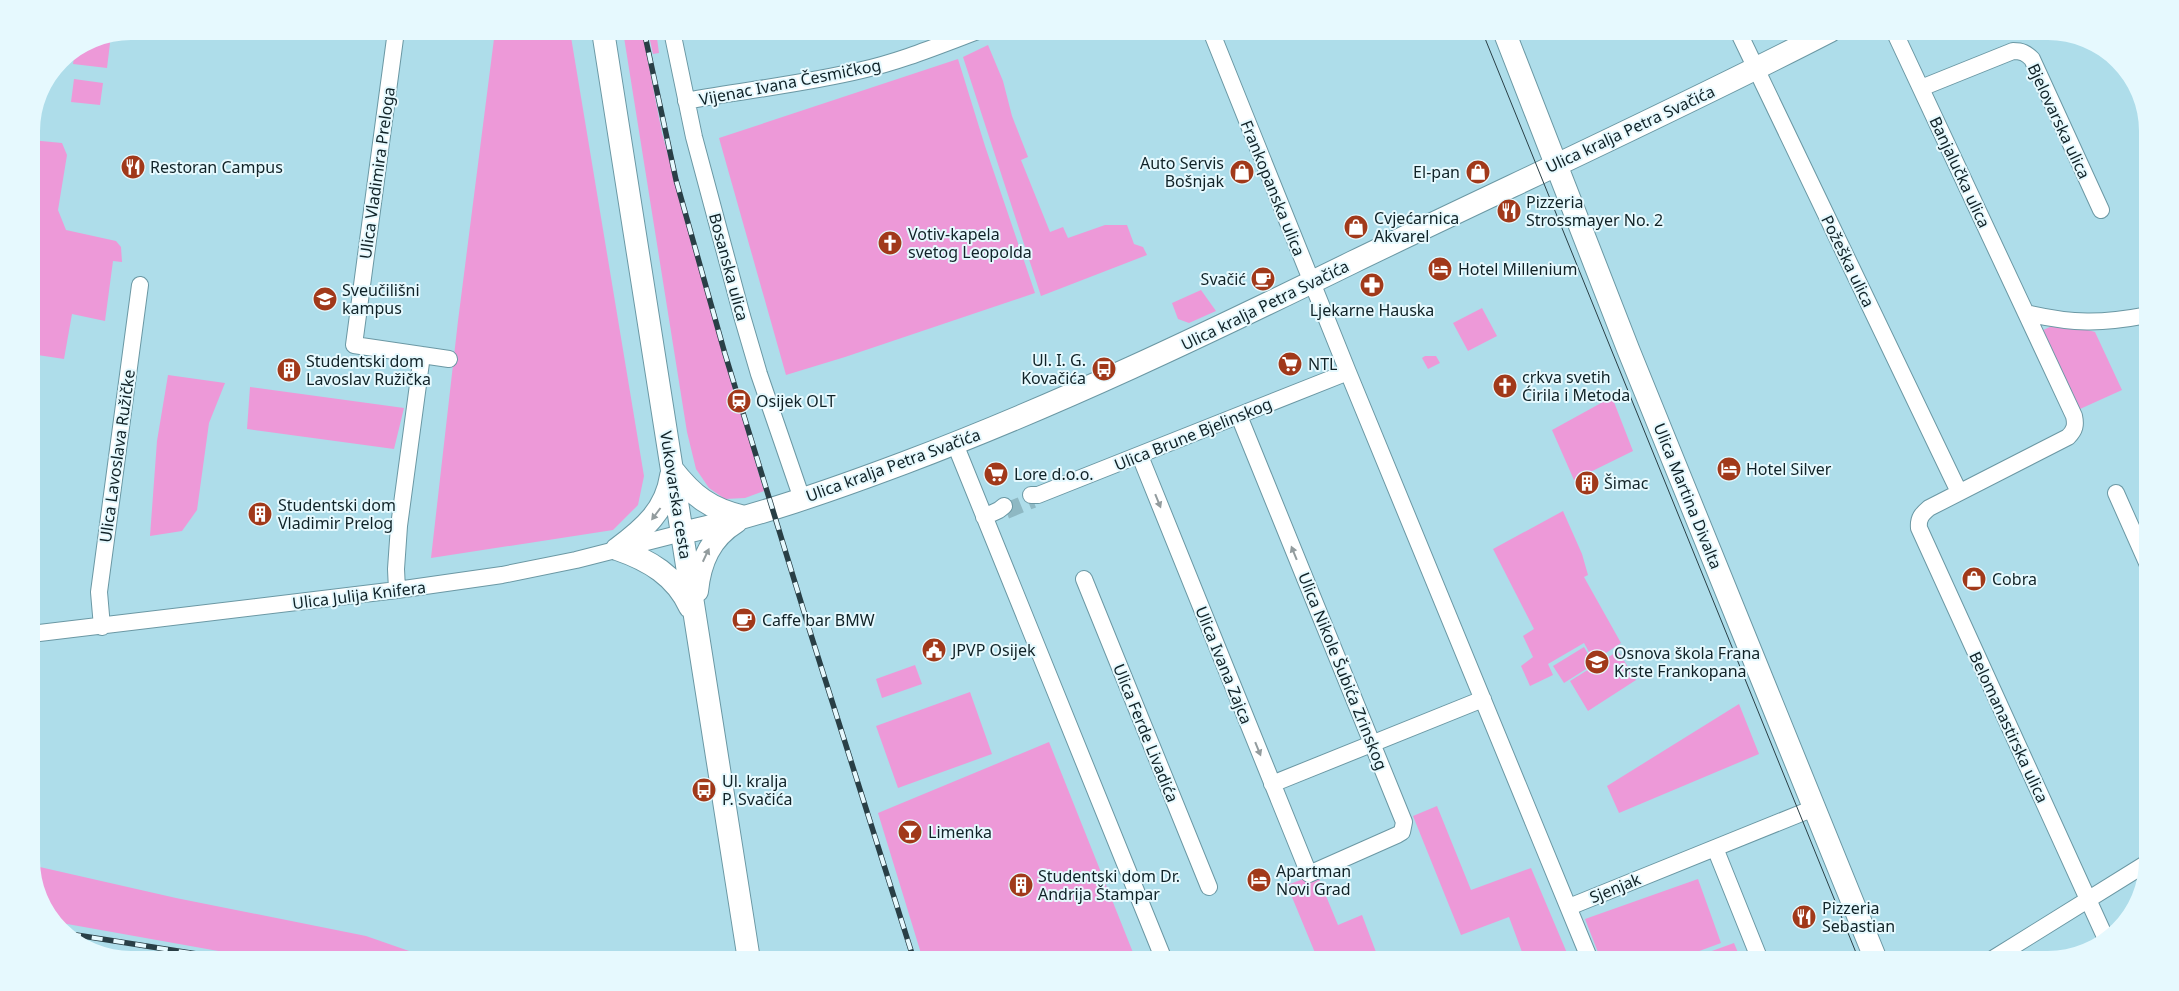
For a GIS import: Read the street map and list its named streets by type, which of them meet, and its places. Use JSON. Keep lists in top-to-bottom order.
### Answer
{
  "streets": {
    "main road": ["Ulica kralja Petra Svačića", "Vukovarska cesta", "Ulica Martina Divalta"],
    "street": [
      "Vijenac Ivana Česmičkog",
      "Bjelovarska ulica",
      "Banjalučka ulica",
      "Ulica Vladimira Preloga",
      "Frankopanska ulica",
      "Požeška ulica",
      "Bosanska ulica",
      "Ulica Brune Bjelinskog",
      "Ulica Lavoslava Ružičke",
      "Ulica Julija Knifera",
      "Ulica Ivana Zajca",
      "Ulica Nikole Šubića Zrinskog",
      "Belomanastirska ulica",
      "Ulica Ferde Livadića",
      "Sjenjak"
    ]
  },
  "crossings": [
    ["Vijenac Ivana Česmičkog", "Bosanska ulica"],
    ["Bjelovarska ulica", "Banjalučka ulica"],
    ["Ulica kralja Petra Svačića", "Frankopanska ulica"],
    ["Ulica kralja Petra Svačića", "Požeška ulica"],
    ["Ulica kralja Petra Svačića", "Bosanska ulica"],
    ["Ulica kralja Petra Svačića", "Vukovarska cesta"],
    ["Ulica kralja Petra Svačića", "Ulica Martina Divalta"],
    ["Ulica kralja Petra Svačića", "Ulica Julija Knifera"],
    ["Banjalučka ulica", "Požeška ulica"],
    ["Banjalučka ulica", "Belomanastirska ulica"],
    ["Frankopanska ulica", "Ulica Brune Bjelinskog"],
    ["Frankopanska ulica", "Sjenjak"],
    ["Požeška ulica", "Belomanastirska ulica"],
    ["Ulica Brune Bjelinskog", "Ulica Ivana Zajca"],
    ["Ulica Brune Bjelinskog", "Ulica Nikole Šubića Zrinskog"],
    ["Ulica Lavoslava Ružičke", "Ulica Julija Knifera"],
    ["Vukovarska cesta", "Ulica Julija Knifera"],
    ["Ulica Martina Divalta", "Sjenjak"],
    ["Ulica Ivana Zajca", "Ulica Nikole Šubića Zrinskog"]
  ],
  "one_way": ["Ulica Ivana Zajca", "Ulica Nikole Šubića Zrinskog"],
  "places": {
    "restaurant": ["Restoran Campus", "Pizzeria Strossmayer No. 2", "Pizzeria Sebastian"],
    "shop": [
      "Auto Servis Bošnjak",
      "El-pan",
      "Cvjećarnica Akvarel",
      "Cobra"
    ],
    "church": ["Votiv-kapela svetog Leopolda", "crkva svetih Ćirila i Metoda"],
    "hotel": ["Hotel Millenium", "Hotel Silver", "Apartman Novi Grad"],
    "cafe": ["Svačić", "Caffe bar BMW"],
    "pharmacy": ["Ljekarne Hauska"],
    "school or university": ["Sveučilišni kampus", "Osnova škola Frana Krste Frankopana"],
    "supermarket": ["NTL", "Lore d.o.o."],
    "bus stop": ["Ul. I. G. Kovačića", "Ul. kralja P. Svačića"],
    "building": [
      "Studentski dom Lavoslav Ružička",
      "Šimac",
      "Studentski dom Vladimir Prelog",
      "Studentski dom Dr. Andrija Štampar"
    ],
    "station": ["Osijek OLT"],
    "public building": ["JPVP Osijek"],
    "bar": ["Limenka"]
  }
}
